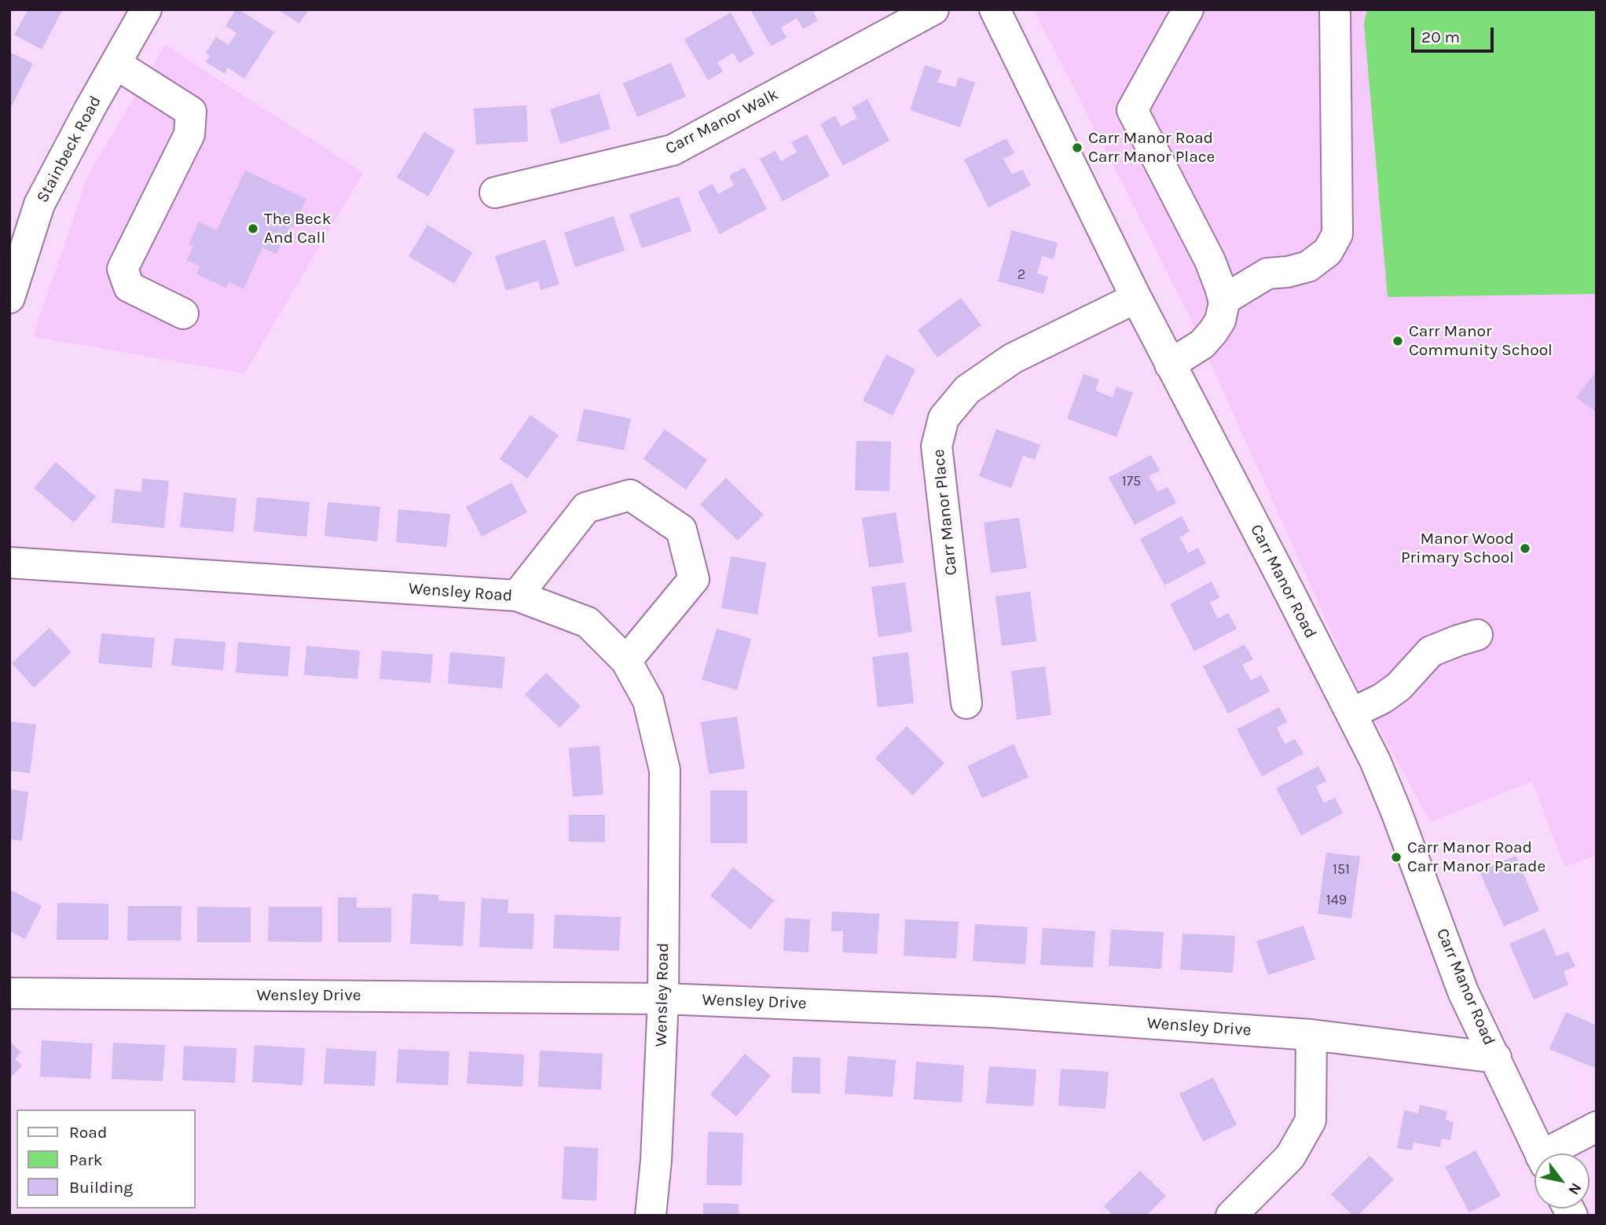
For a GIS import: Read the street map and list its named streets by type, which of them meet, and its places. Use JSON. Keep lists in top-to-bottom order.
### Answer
{
  "streets": {
    "street": [
      "Carr Manor Walk",
      "Stainbeck Road",
      "Carr Manor Place",
      "Carr Manor Road",
      "Wensley Road",
      "Wensley Drive"
    ]
  },
  "crossings": [
    ["Carr Manor Place", "Carr Manor Road"],
    ["Carr Manor Road", "Wensley Drive"],
    ["Wensley Road", "Wensley Drive"]
  ],
  "places": [
    "Carr Manor Road Carr Manor Place",
    "The Beck And Call",
    "Carr Manor Community School",
    "Manor Wood Primary School",
    "Carr Manor Road Carr Manor Parade"
  ],
  "house_numbers": [
    "2",
    "175",
    "151",
    "149"
  ],
  "legend": ["Road", "Park", "Building"],
  "scale_bar": "20 m",
  "north": "bottom right"
}
